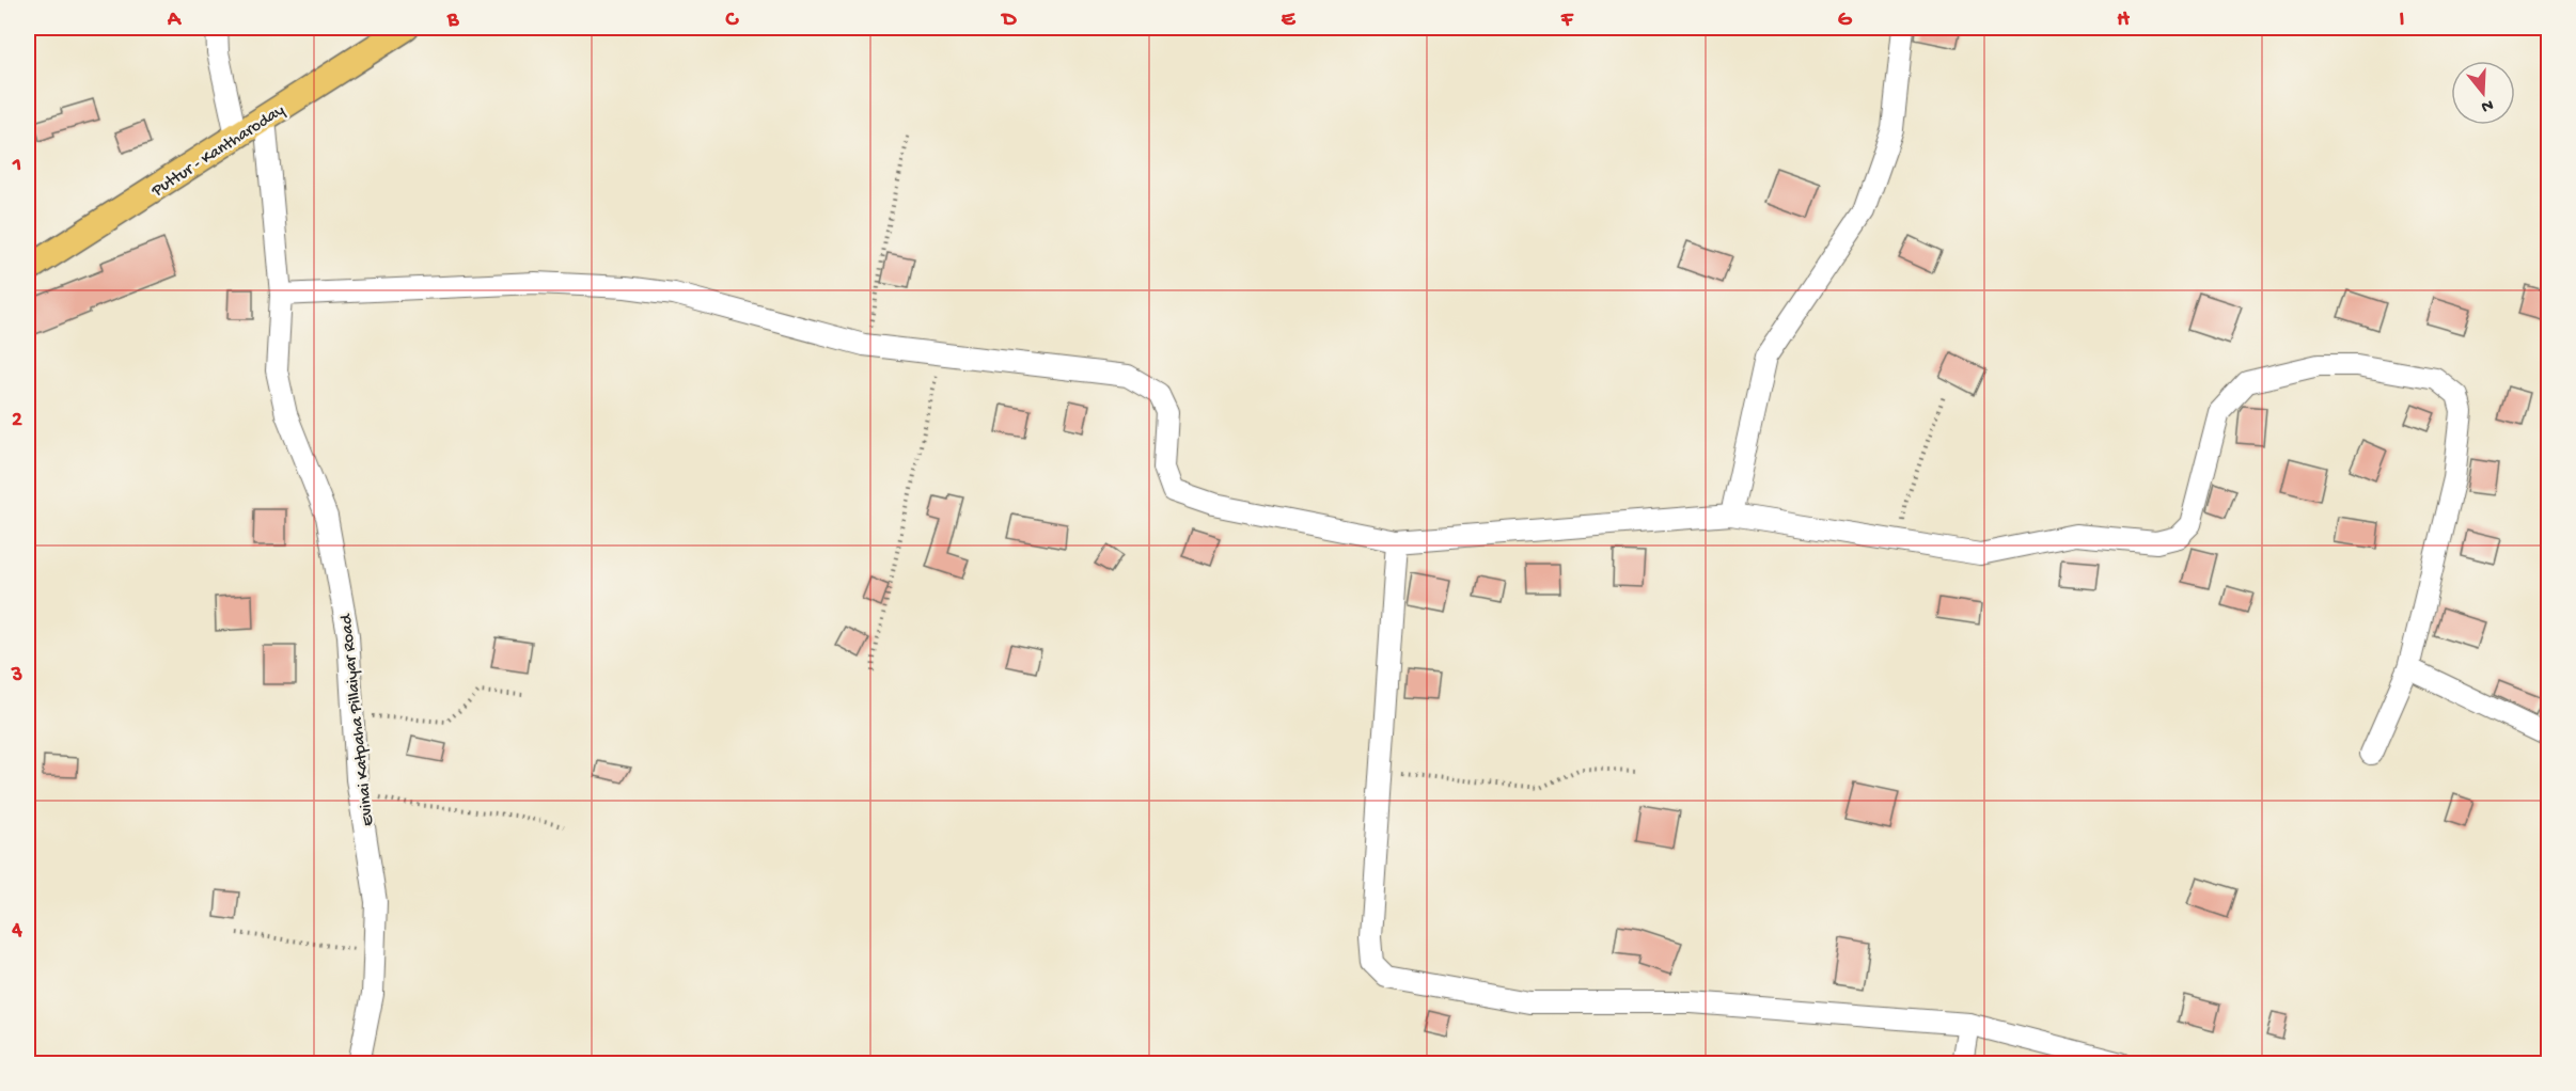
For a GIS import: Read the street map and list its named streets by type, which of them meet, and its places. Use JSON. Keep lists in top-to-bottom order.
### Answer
{
  "streets": {
    "main road": ["Puttur - Kantharoday"],
    "street": ["Evinai Katpaha Pillaiyar Road"]
  },
  "crossings": [
    ["Puttur - Kantharoday", "Evinai Katpaha Pillaiyar Road"]
  ],
  "north": "bottom",
  "grid": {
    "columns": [
      "A",
      "B",
      "C",
      "D",
      "E",
      "F",
      "G",
      "H",
      "I"
    ],
    "rows": [
      "1",
      "2",
      "3",
      "4"
    ]
  }
}
